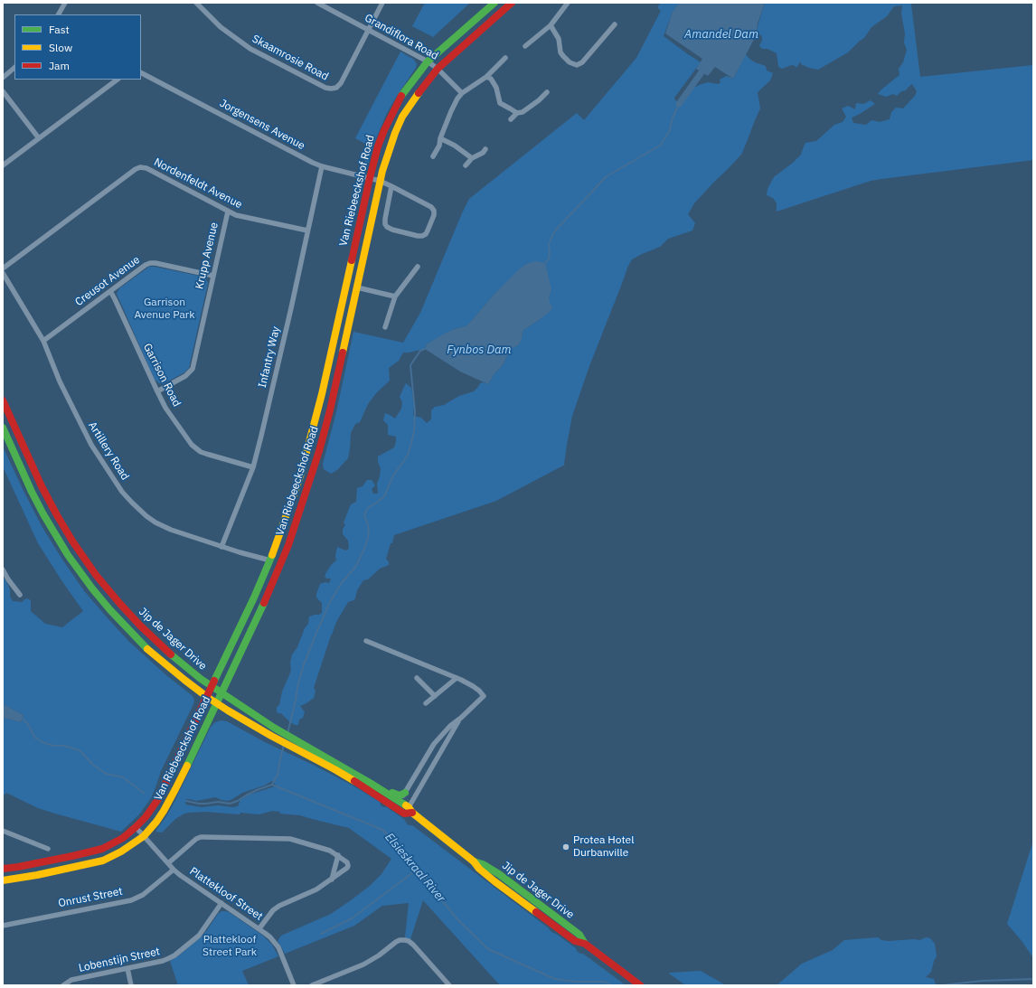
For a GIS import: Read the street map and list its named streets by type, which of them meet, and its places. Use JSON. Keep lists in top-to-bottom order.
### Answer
{
  "streets": {
    "street": [
      "Grandiflora Road",
      "Skaamrosie Road",
      "Jorgensens Avenue",
      "Nordenfeldt Avenue",
      "Van Riebeeckshof Road",
      "Krupp Avenue",
      "Creusot Avenue",
      "Infantry Way",
      "Garrison Road",
      "Artillery Road",
      "Jip de Jager Drive",
      "Plattekloof Street",
      "Onrust Street",
      "Lobenstijn Street"
    ]
  },
  "crossings": [
    ["Grandiflora Road", "Skaamrosie Road"],
    ["Grandiflora Road", "Van Riebeeckshof Road"],
    ["Jorgensens Avenue", "Van Riebeeckshof Road"],
    ["Jorgensens Avenue", "Infantry Way"],
    ["Nordenfeldt Avenue", "Krupp Avenue"],
    ["Nordenfeldt Avenue", "Infantry Way"],
    ["Van Riebeeckshof Road", "Artillery Road"],
    ["Van Riebeeckshof Road", "Jip de Jager Drive"],
    ["Van Riebeeckshof Road", "Plattekloof Street"],
    ["Krupp Avenue", "Creusot Avenue"],
    ["Krupp Avenue", "Garrison Road"],
    ["Creusot Avenue", "Garrison Road"],
    ["Creusot Avenue", "Artillery Road"],
    ["Infantry Way", "Garrison Road"],
    ["Infantry Way", "Artillery Road"],
    ["Plattekloof Street", "Onrust Street"],
    ["Plattekloof Street", "Lobenstijn Street"]
  ],
  "water": ["Amandel Dam", "Fynbos Dam", "Elsieskraal River"],
  "parks": ["Garrison Avenue Park", "Plattekloof Street Park"],
  "places": ["Protea Hotel Durbanville"],
  "legend": ["Fast", "Slow", "Jam"]
}
